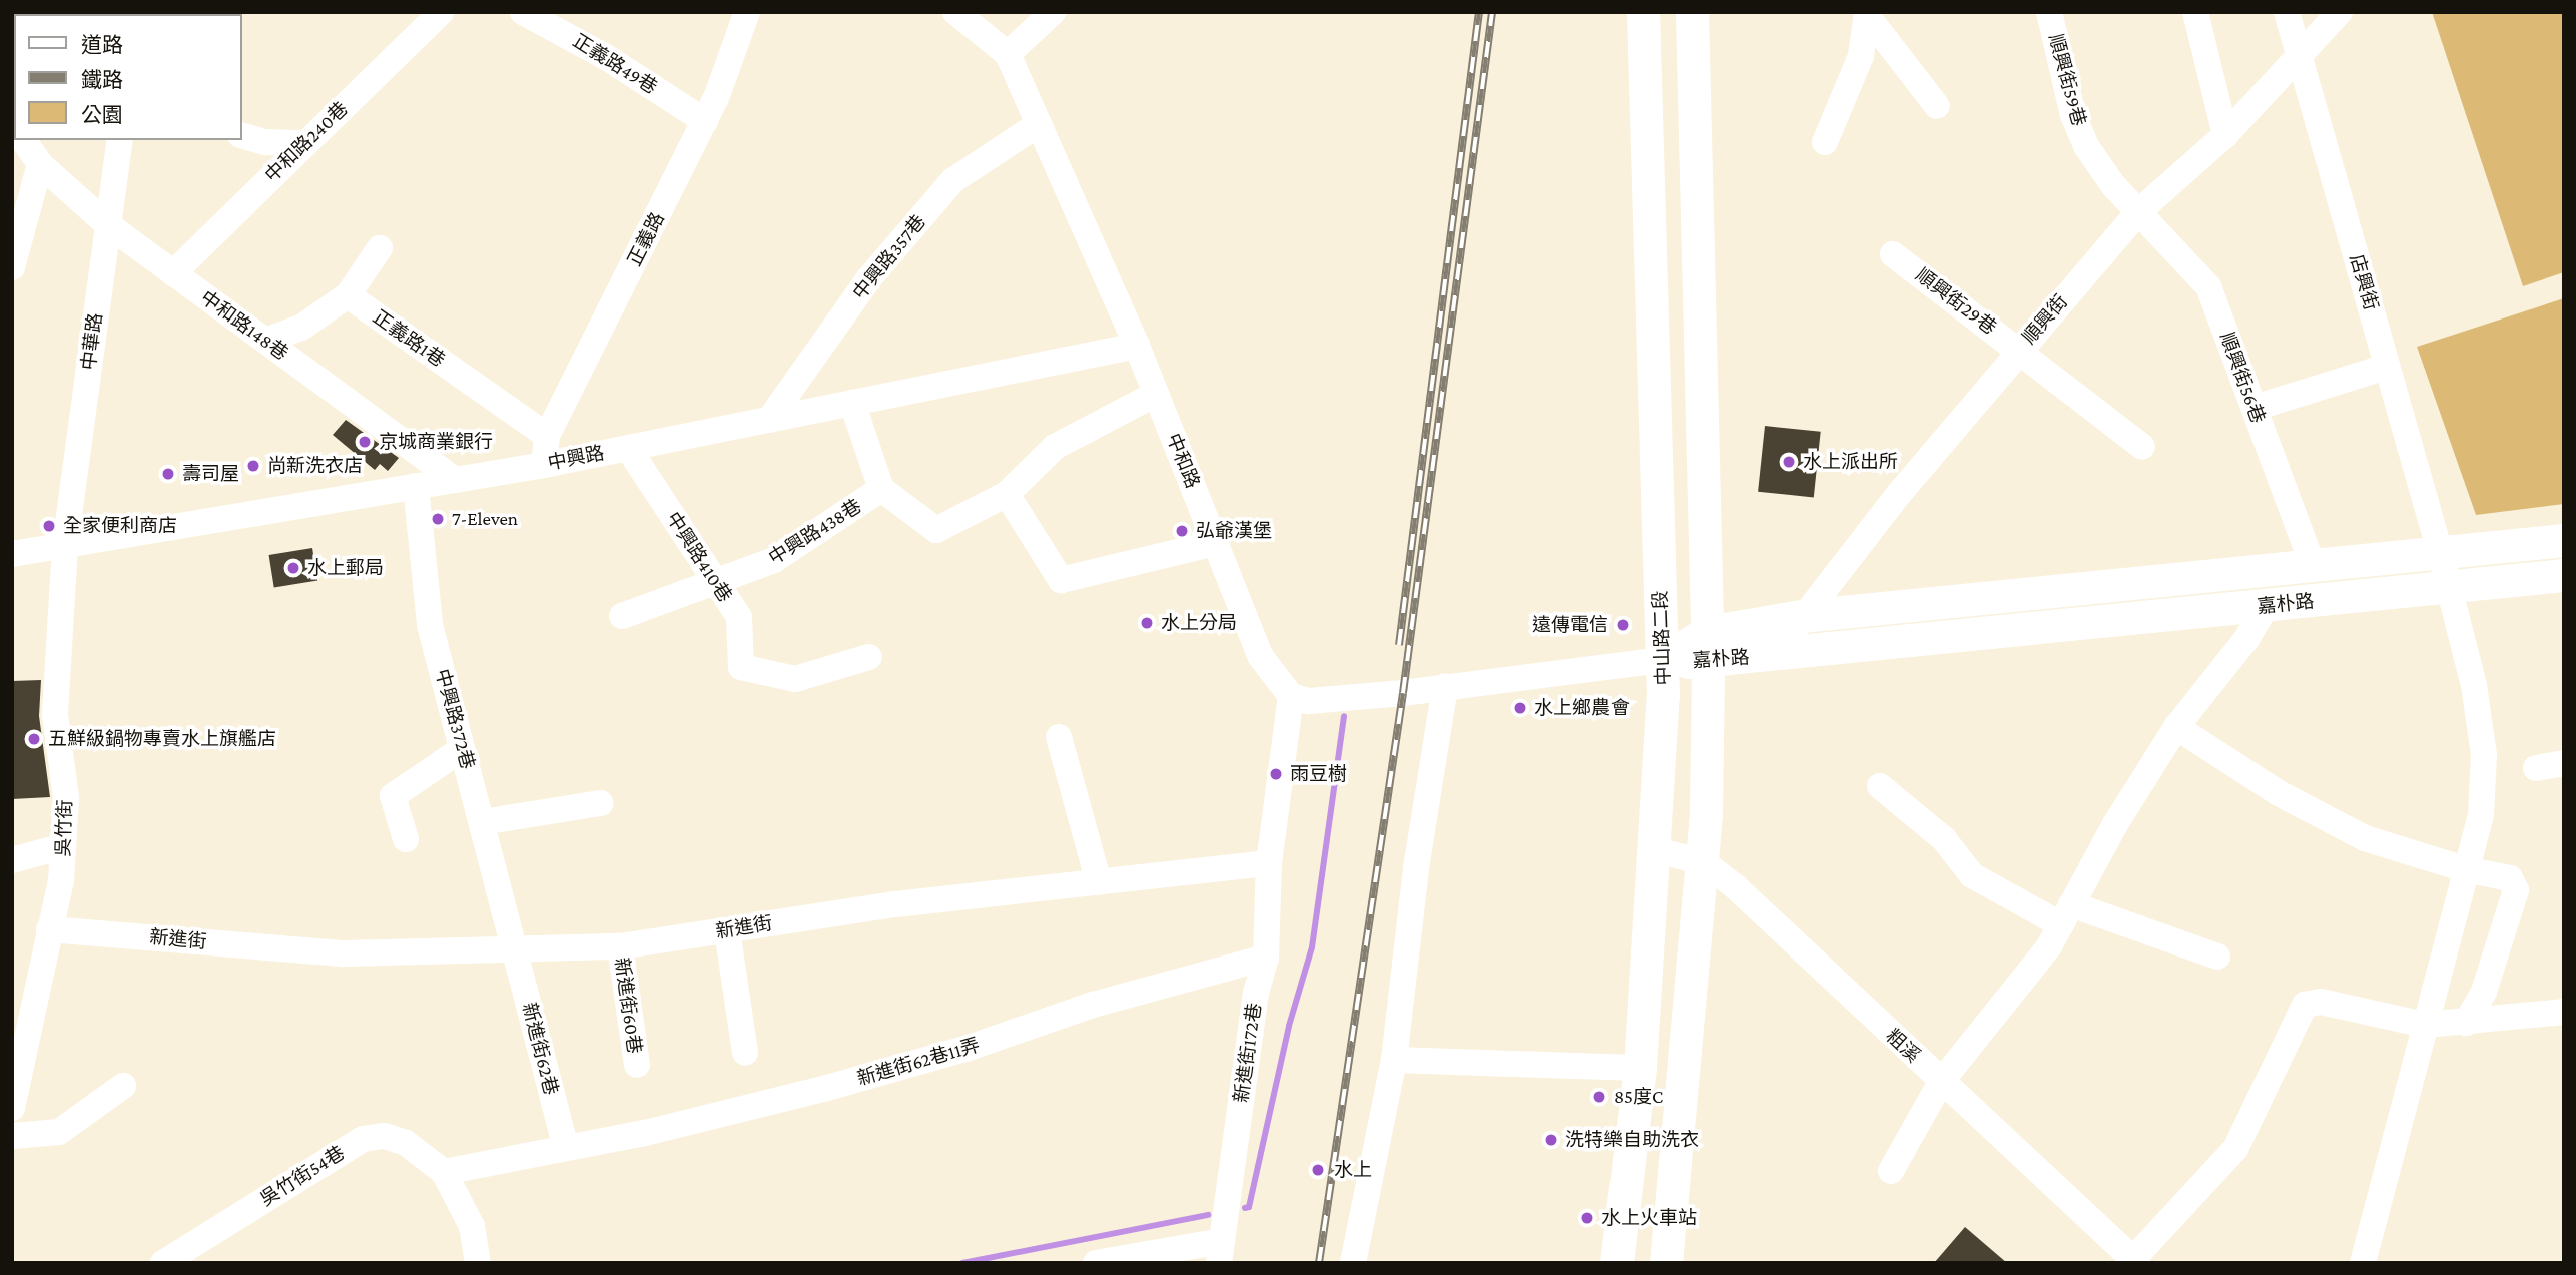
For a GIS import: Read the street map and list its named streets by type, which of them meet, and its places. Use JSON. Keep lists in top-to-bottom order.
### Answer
{
  "streets": {
    "main road": ["嘉朴路", "中山路二段"],
    "street": [
      "正義路49巷",
      "順興街59巷",
      "中和路240巷",
      "正義路",
      "中興路357巷",
      "店興街",
      "順興街29巷",
      "順興街",
      "中和路148巷",
      "正義路1巷",
      "中華路",
      "順興街56巷",
      "中興路",
      "中和路",
      "中興路438巷",
      "中興路410巷",
      "中興路372巷",
      "吳竹街",
      "新進街",
      "新進街60巷",
      "粗溪",
      "新進街62巷",
      "新進街172巷",
      "新進街62巷11弄",
      "吳竹街54巷"
    ]
  },
  "crossings": [
    ["正義路49巷", "正義路"],
    ["順興街59巷", "順興街"],
    ["順興街59巷", "順興街56巷"],
    ["中和路240巷", "中和路148巷"],
    ["正義路", "正義路1巷"],
    ["正義路", "中興路"],
    ["中興路357巷", "中興路"],
    ["中興路357巷", "中和路"],
    ["店興街", "順興街"],
    ["店興街", "嘉朴路"],
    ["順興街29巷", "順興街"],
    ["順興街", "順興街56巷"],
    ["順興街", "嘉朴路"],
    ["中和路148巷", "中華路"],
    ["中和路148巷", "中興路"],
    ["中華路", "中興路"],
    ["中華路", "吳竹街"],
    ["順興街56巷", "嘉朴路"],
    ["中興路", "中和路"],
    ["中興路", "中興路438巷"],
    ["中興路", "中興路410巷"],
    ["中興路", "中興路372巷"],
    ["中興路", "吳竹街"],
    ["中興路438巷", "中興路410巷"],
    ["嘉朴路", "中山路二段"],
    ["中山路二段", "粗溪"],
    ["中興路372巷", "新進街"],
    ["中興路372巷", "新進街62巷"],
    ["吳竹街", "新進街"],
    ["新進街", "新進街60巷"],
    ["新進街", "新進街62巷"],
    ["新進街", "新進街172巷"],
    ["新進街62巷", "新進街62巷11弄"],
    ["新進街172巷", "新進街62巷11弄"],
    ["新進街62巷11弄", "吳竹街54巷"]
  ],
  "places": [
    "京城商業銀行",
    "水上派出所",
    "尚新洗衣店",
    "壽司屋",
    "7-Eleven",
    "全家便利商店",
    "弘爺漢堡",
    "水上郵局",
    "水上分局",
    "遠傳電信",
    "水上鄉農會",
    "五鮮級鍋物專賣水上旗艦店",
    "雨豆樹",
    "85度C",
    "洗特樂自助洗衣",
    "水上",
    "水上火車站"
  ],
  "legend": ["道路", "鐵路", "公園"]
}
